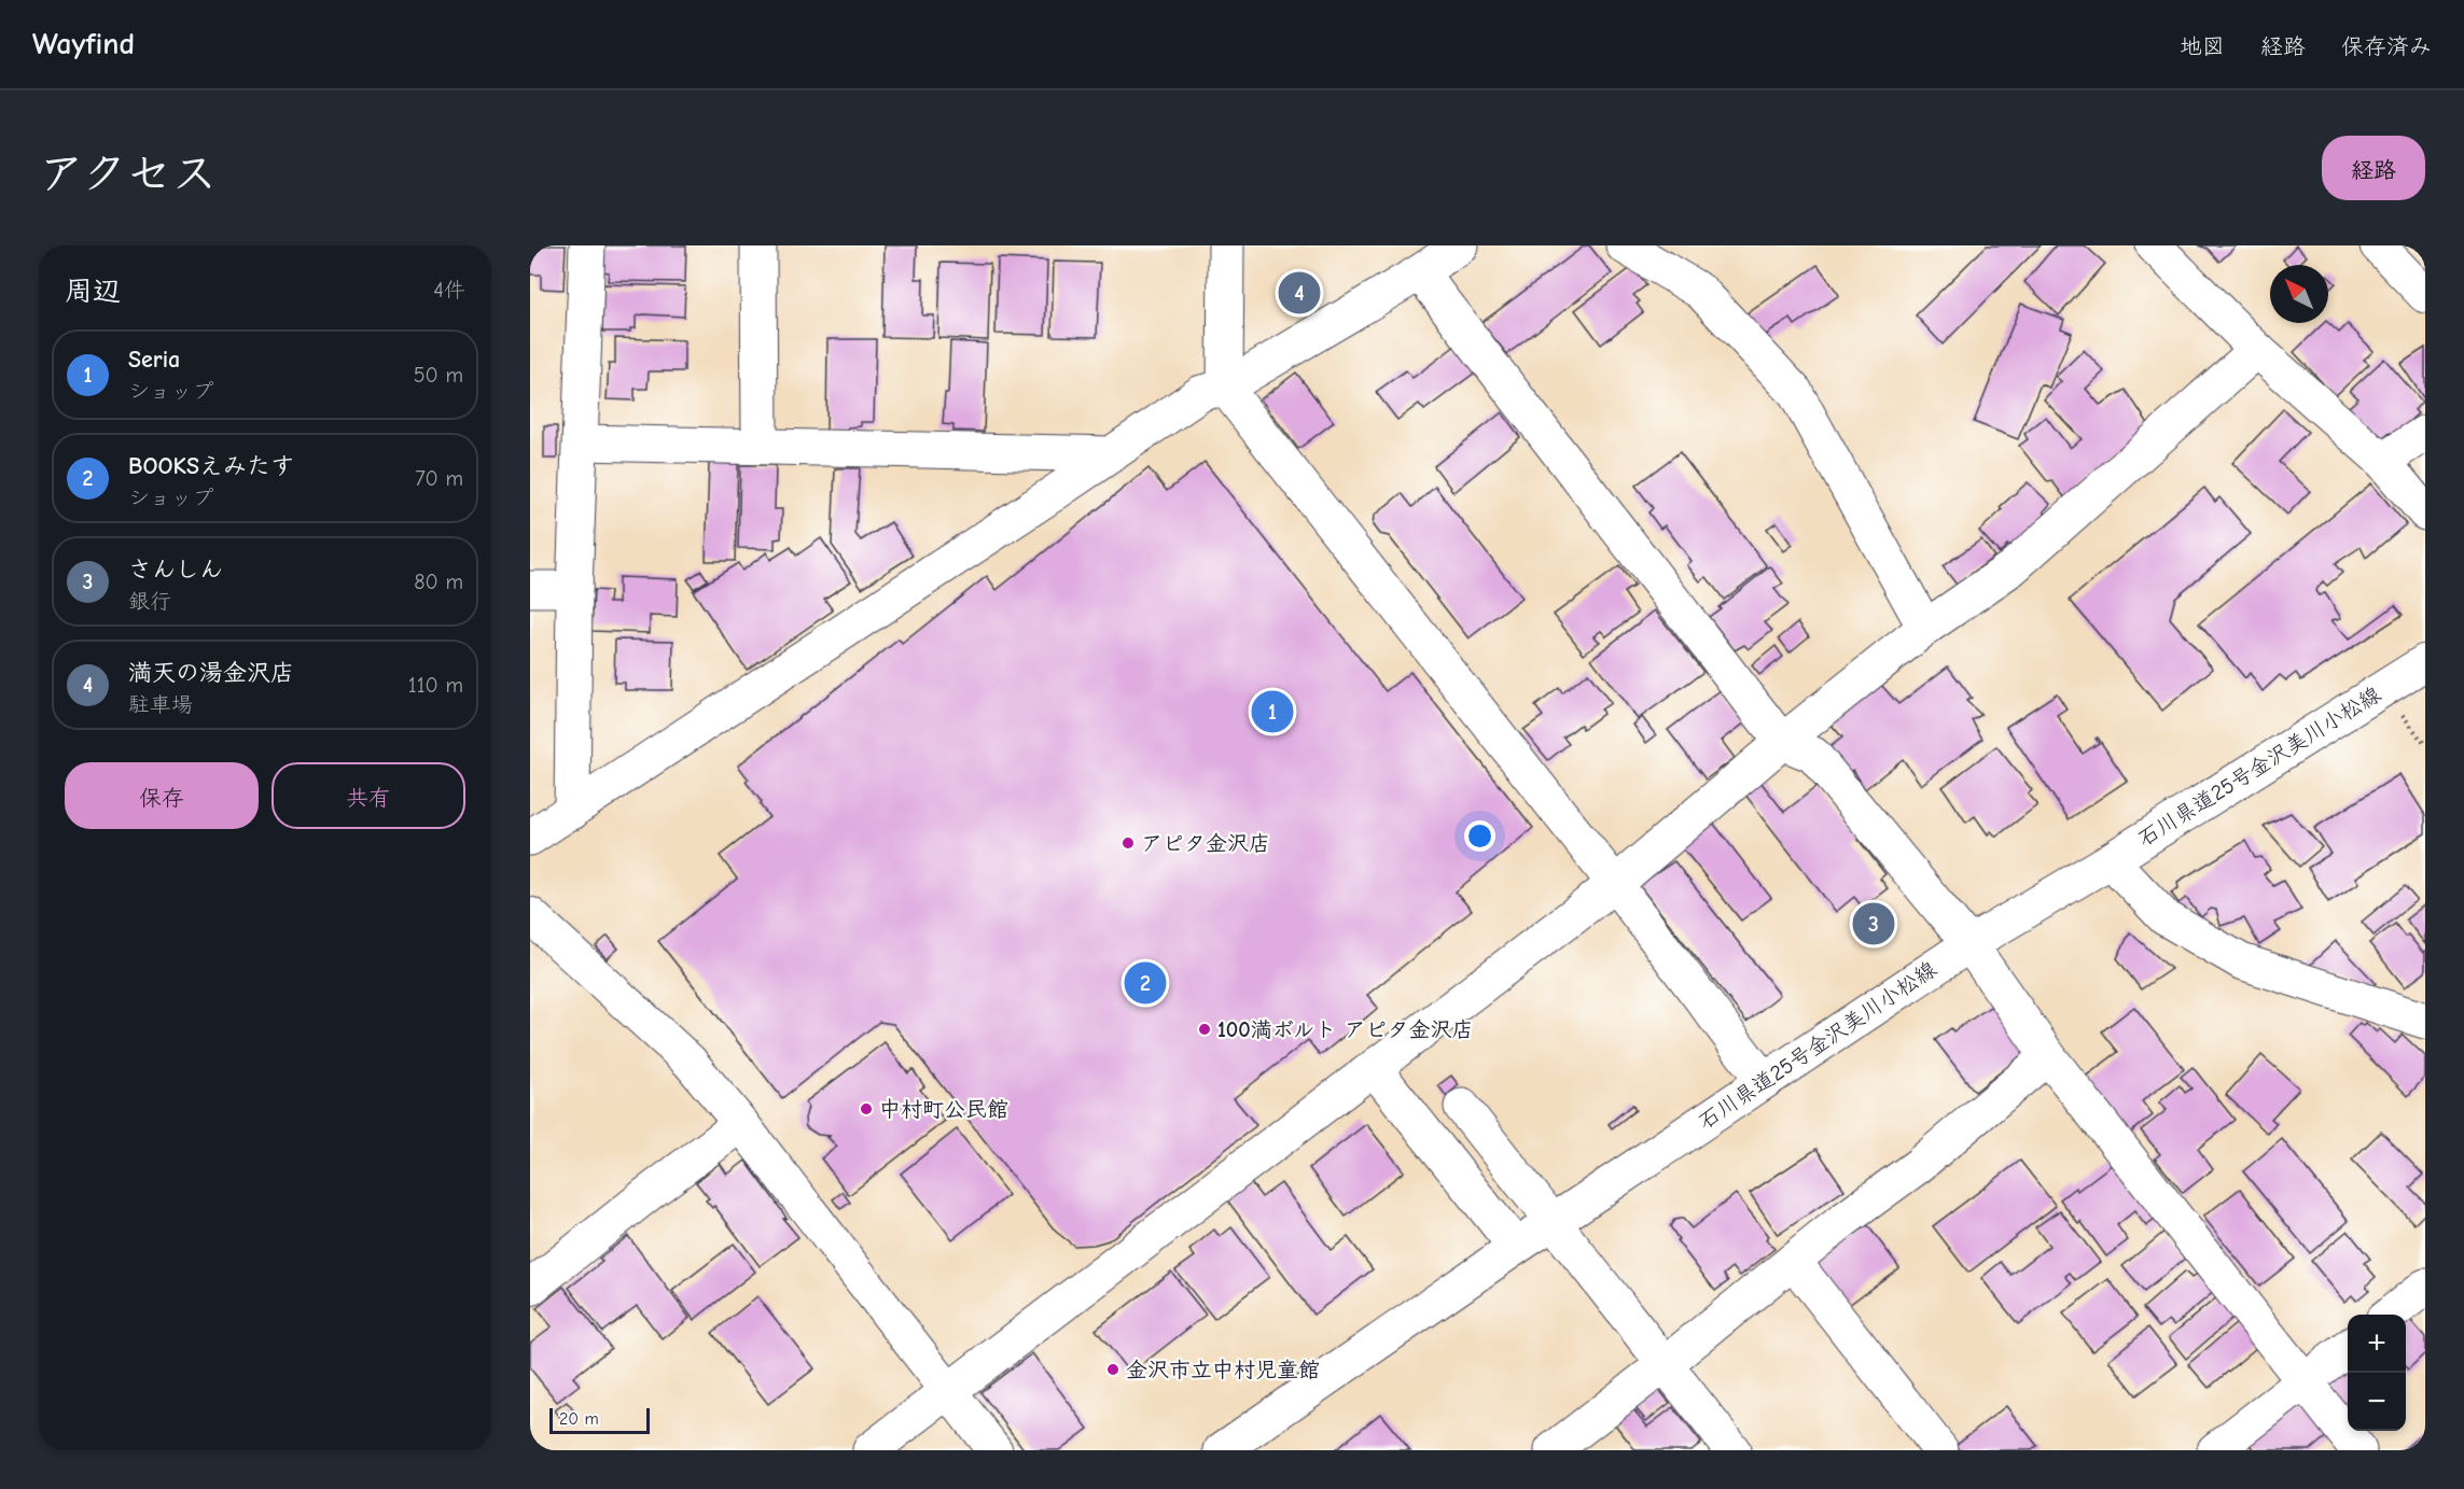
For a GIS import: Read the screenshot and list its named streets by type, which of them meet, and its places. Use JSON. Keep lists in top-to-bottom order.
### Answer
{
  "streets": {
    "street": ["石川県道25号金沢美川小松線"]
  },
  "places": [
    "アピタ金沢店",
    "100満ボルト アピタ金沢店",
    "中村町公民館",
    "金沢市立中村児童館"
  ],
  "scale_bar": "20 m",
  "north": "top left",
  "page": {
    "header": "Wayfind",
    "nav": ["地図", "経路", "保存済み"],
    "title": "アクセス",
    "buttons": [
      "経路",
      ["保存", "共有"]
    ],
    "heading": ["周辺", "4件"],
    "pins": [
      "4",
      "1",
      "3",
      "2"
    ],
    "list": [
      {
        "mark": "1",
        "name": "Seria",
        "note": "ショップ",
        "value": "50 m"
      },
      {
        "mark": "2",
        "name": "BOOKSえみたす",
        "note": "ショップ",
        "value": "70 m"
      },
      {
        "mark": "3",
        "name": "さんしん",
        "note": "銀行",
        "value": "80 m"
      },
      {
        "mark": "4",
        "name": "満天の湯金沢店",
        "note": "駐車場",
        "value": "110 m"
      }
    ],
    "map_buttons": ["+", "−"],
    "scale": "20 m"
  }
}
